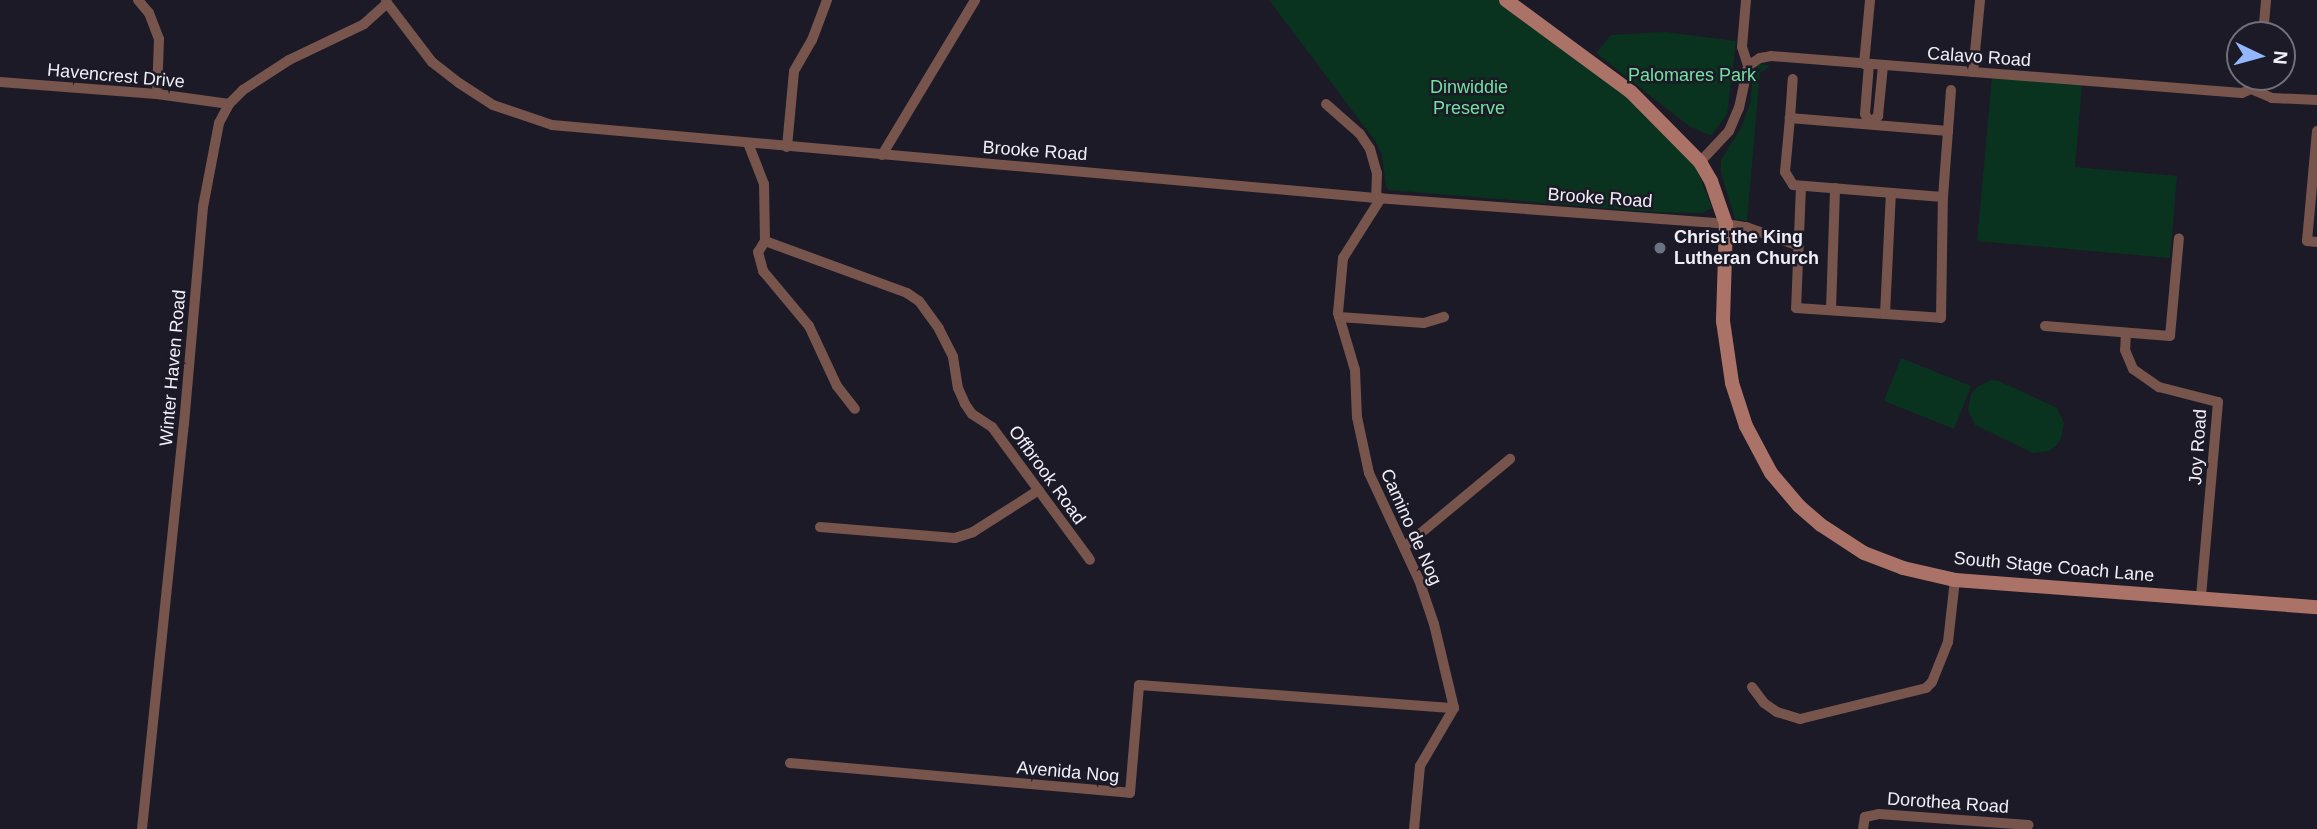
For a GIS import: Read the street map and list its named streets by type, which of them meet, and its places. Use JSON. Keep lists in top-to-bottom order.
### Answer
{
  "streets": {
    "main road": ["South Stage Coach Lane"],
    "street": [
      "Calavo Road",
      "Havencrest Drive",
      "Brooke Road",
      "Winter Haven Road",
      "Joy Road",
      "Offbrook Road",
      "Camino de Nog",
      "Avenida Nog",
      "Dorothea Road"
    ]
  },
  "crossings": [
    ["Havencrest Drive", "Winter Haven Road"],
    ["Brooke Road", "Camino de Nog"],
    ["Brooke Road", "South Stage Coach Lane"],
    ["Joy Road", "South Stage Coach Lane"],
    ["Camino de Nog", "Avenida Nog"]
  ],
  "parks": ["Palomares Park", "Dinwiddie Preserve"],
  "places": ["Christ the King Lutheran Church"],
  "north": "right"
}
